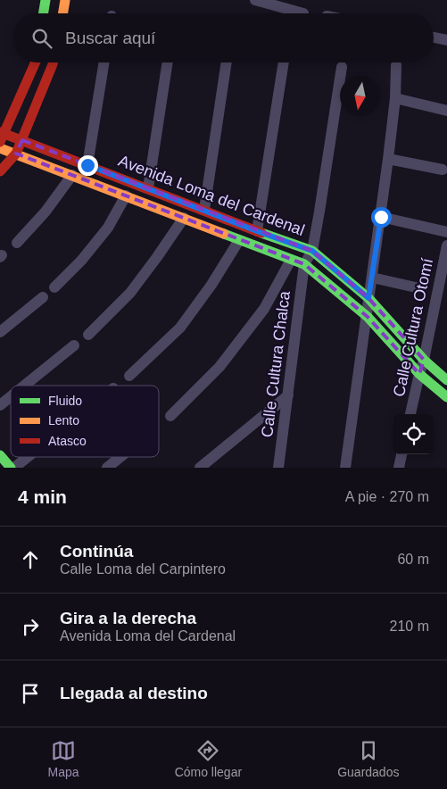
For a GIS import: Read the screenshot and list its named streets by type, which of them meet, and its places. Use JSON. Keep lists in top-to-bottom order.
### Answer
{
  "streets": {
    "street": ["Avenida Loma del Cardenal", "Calle Cultura Otomí", "Calle Cultura Chalca"]
  },
  "crossings": [
    ["Avenida Loma del Cardenal", "Calle Cultura Otomí"],
    ["Avenida Loma del Cardenal", "Calle Cultura Chalca"]
  ],
  "legend": ["Fluido", "Lento", "Atasco"],
  "north": "bottom",
  "page": {
    "search": "Buscar aquí",
    "heading": ["4 min", "A pie · 270 m"],
    "list": [
      ["Continúa", "Calle Loma del Carpintero", "60 m"],
      ["Gira a la derecha", "Avenida Loma del Cardenal", "210 m"],
      "Llegada al destino"
    ],
    "nav": ["Mapa", "Cómo llegar", "Guardados"]
  }
}
